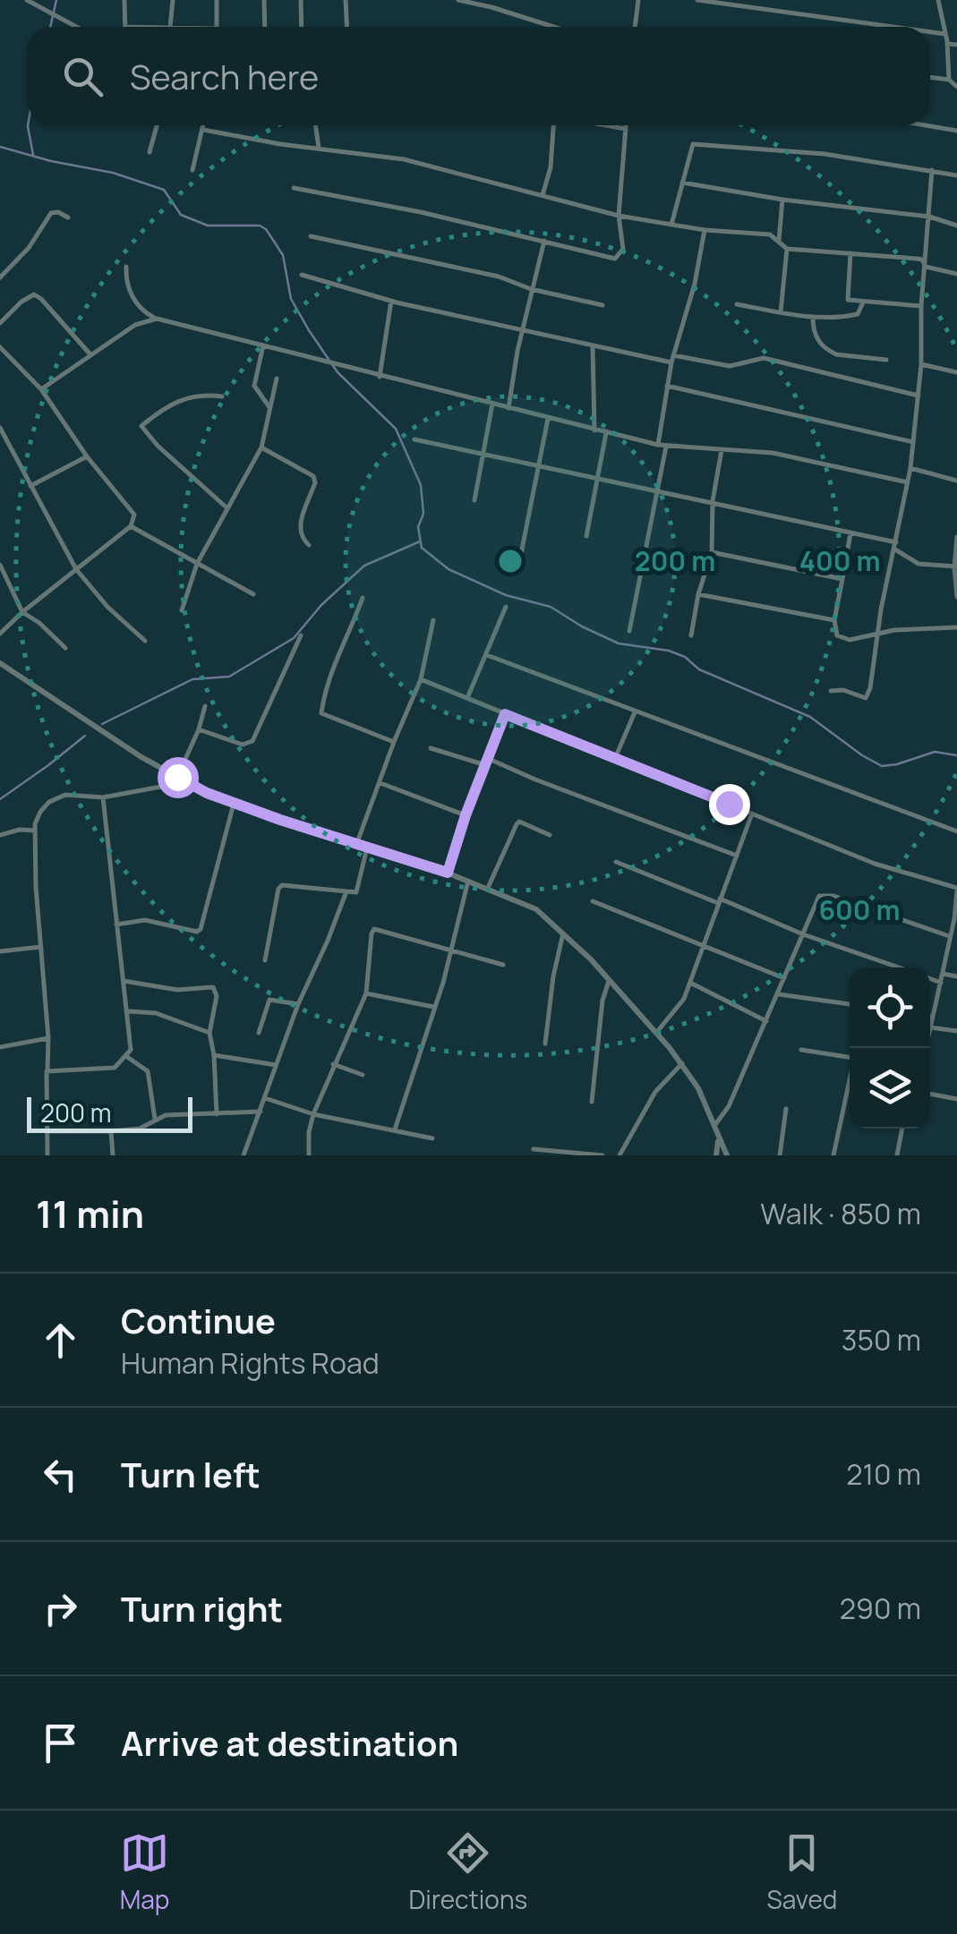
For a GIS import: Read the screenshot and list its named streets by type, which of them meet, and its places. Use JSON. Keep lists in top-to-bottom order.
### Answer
{
  "scale_bar": "200 m",
  "page": {
    "search": "Search here",
    "scale": "200 m",
    "heading": ["11 min", "Walk · 850 m"],
    "list": [
      ["Continue", "Human Rights Road", "350 m"],
      ["Turn left", "210 m"],
      ["Turn right", "290 m"],
      "Arrive at destination"
    ],
    "nav": ["Map", "Directions", "Saved"]
  },
  "rings": ["200 m", "400 m", "600 m"]
}
